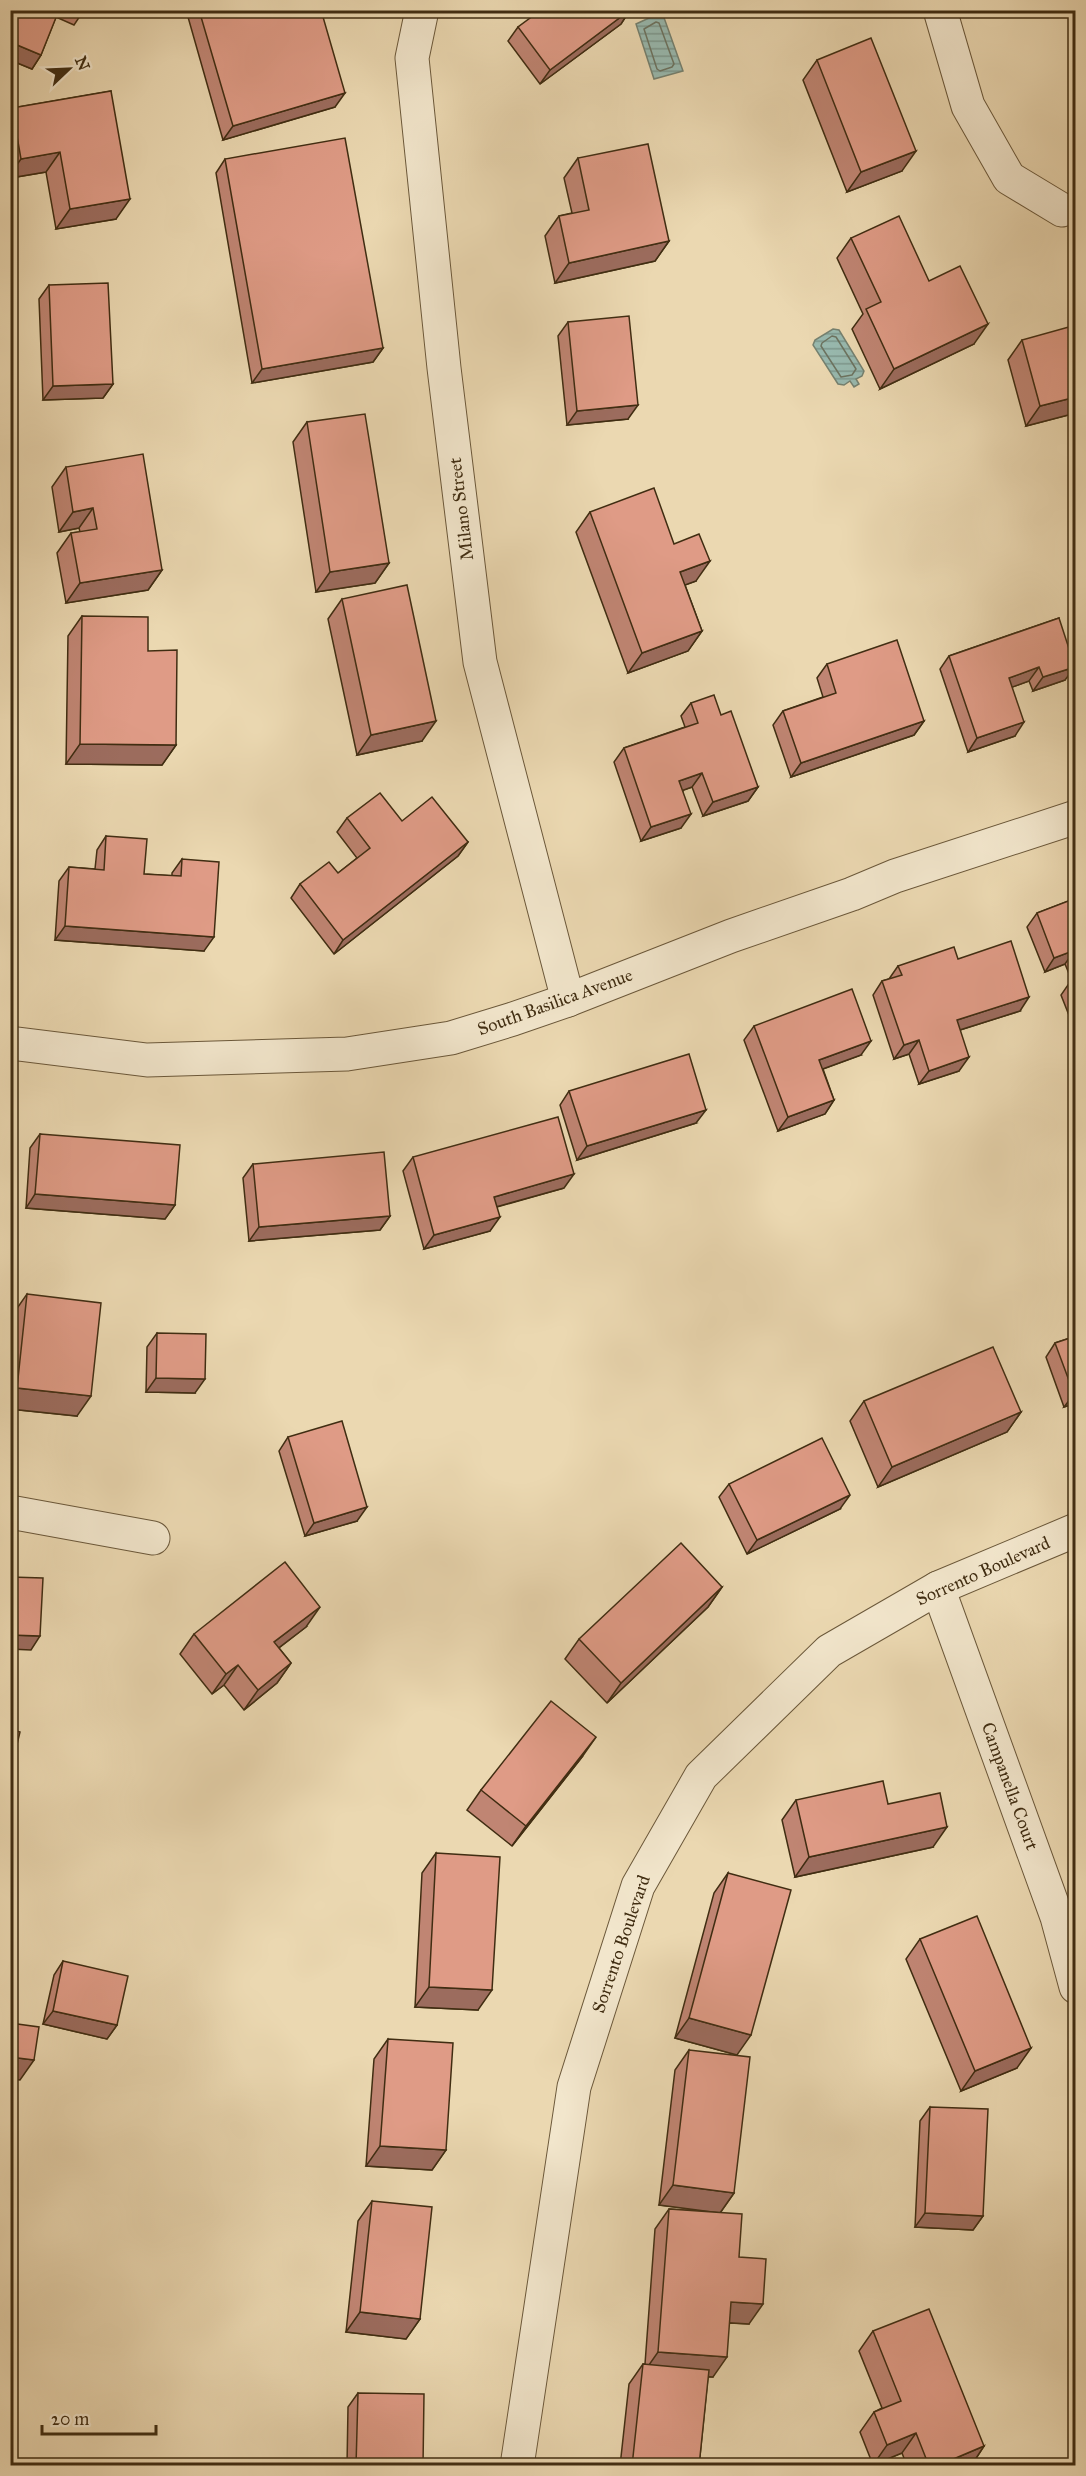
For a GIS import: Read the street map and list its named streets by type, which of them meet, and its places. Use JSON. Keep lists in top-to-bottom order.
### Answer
{
  "streets": {
    "street": [
      "Milano Street",
      "South Basilica Avenue",
      "Sorrento Boulevard",
      "Campanella Court"
    ]
  },
  "crossings": [
    ["Milano Street", "South Basilica Avenue"],
    ["Sorrento Boulevard", "Campanella Court"]
  ],
  "scale_bar": "20 m",
  "north": "top right"
}
